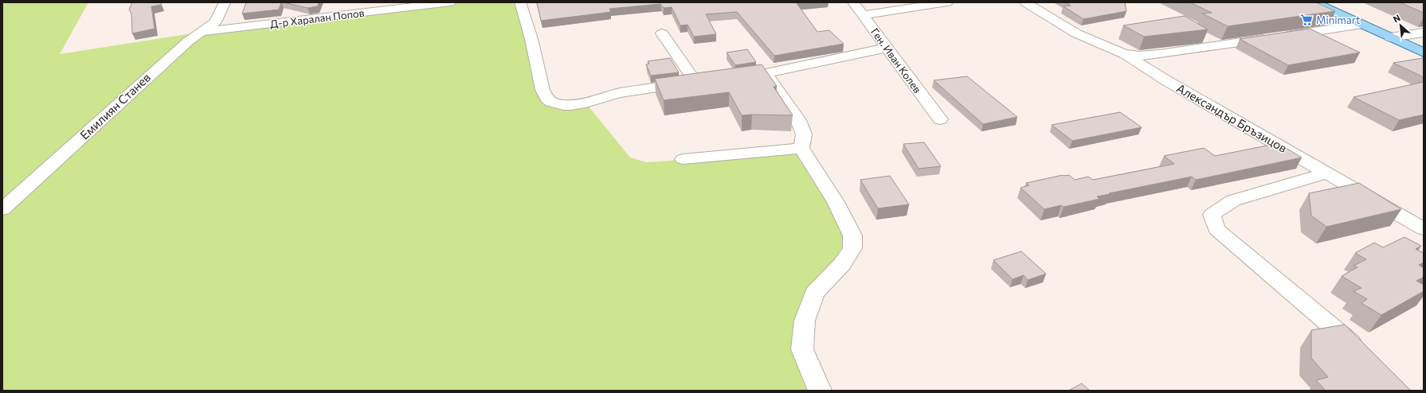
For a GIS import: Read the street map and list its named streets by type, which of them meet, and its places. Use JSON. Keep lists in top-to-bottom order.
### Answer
{
  "streets": {
    "street": [
      "Д-р Харалан Попов",
      "Ген. Иван Колев",
      "Емилиян Станев",
      "Александър Бръзицов"
    ]
  },
  "crossings": [
    ["Д-р Харалан Попов", "Емилиян Станев"]
  ],
  "places": {
    "supermarket": ["Minimart"]
  },
  "north": "top left"
}
